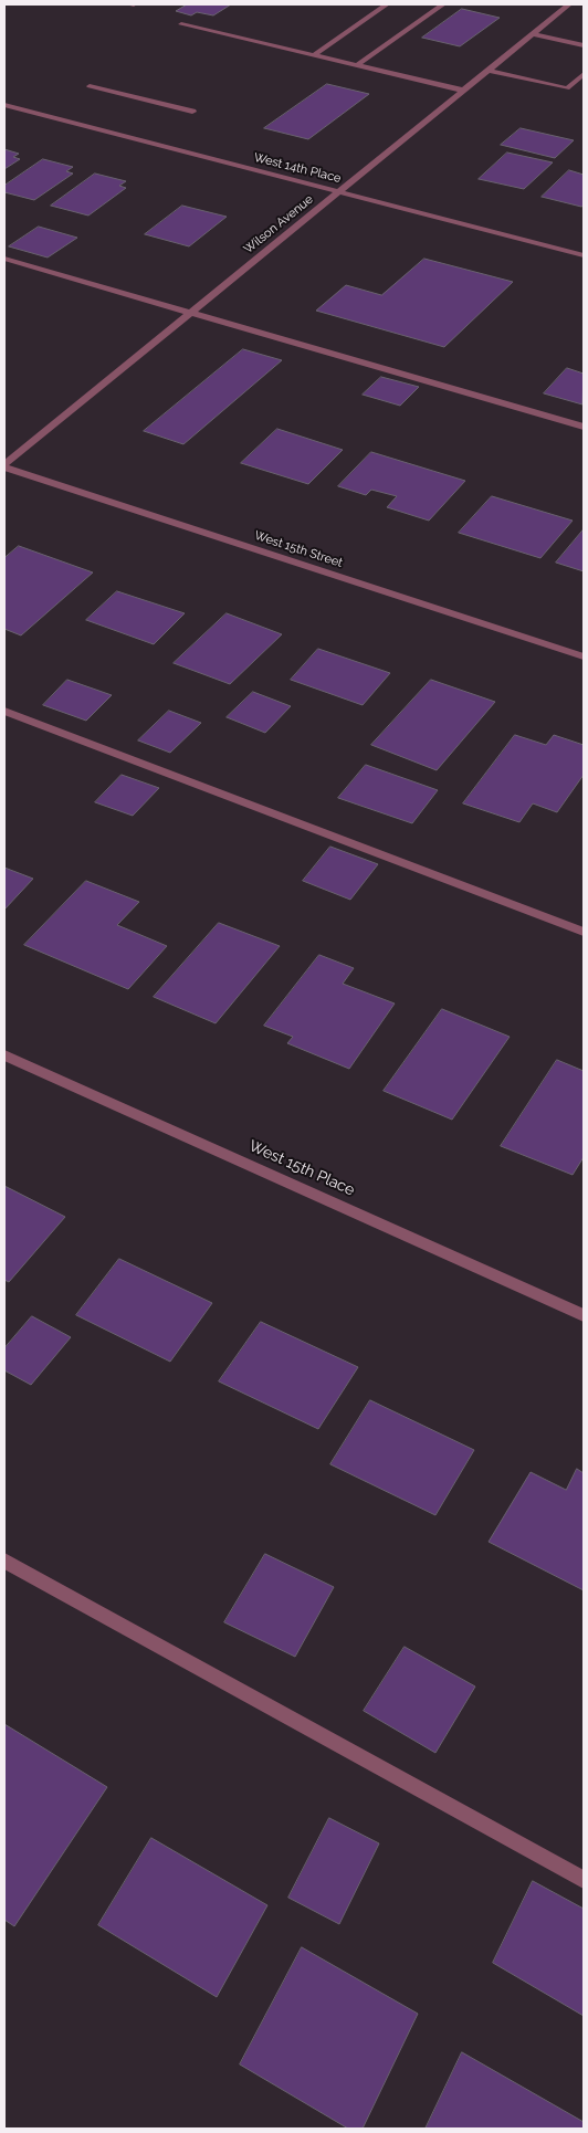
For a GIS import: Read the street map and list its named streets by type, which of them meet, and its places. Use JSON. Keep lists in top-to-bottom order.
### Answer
{
  "streets": {
    "street": [
      "West 14th Place",
      "Wilson Avenue",
      "West 15th Street",
      "West 15th Place"
    ]
  },
  "crossings": [
    ["West 14th Place", "Wilson Avenue"],
    ["Wilson Avenue", "West 15th Street"]
  ]
}
